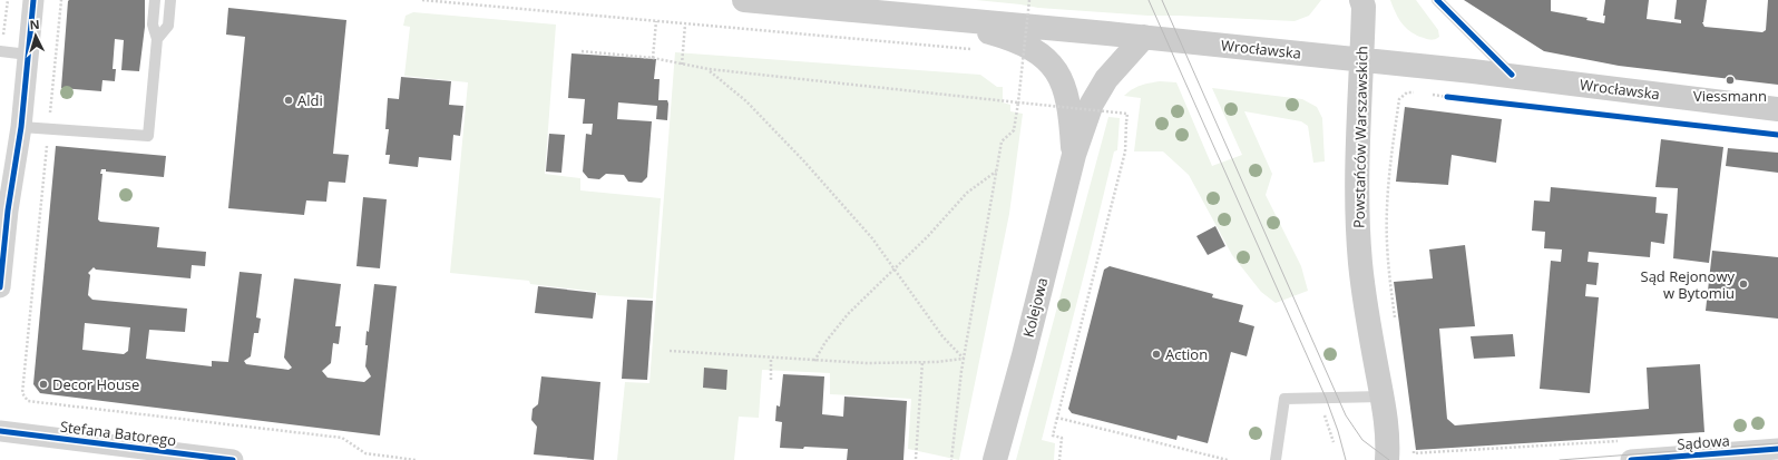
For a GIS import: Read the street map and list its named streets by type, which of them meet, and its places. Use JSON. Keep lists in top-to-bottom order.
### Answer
{
  "streets": {
    "main road": ["Wrocławska", "Powstańców Warszawskich", "Kolejowa"],
    "street": ["Stefana Batorego", "Sądowa"]
  },
  "crossings": [
    ["Wrocławska", "Powstańców Warszawskich"],
    ["Wrocławska", "Kolejowa"]
  ],
  "places": [
    "Viessmann",
    "Aldi",
    "Sąd Rejonowy w Bytomiu",
    "Action",
    "Decor House"
  ],
  "north": "top"
}
